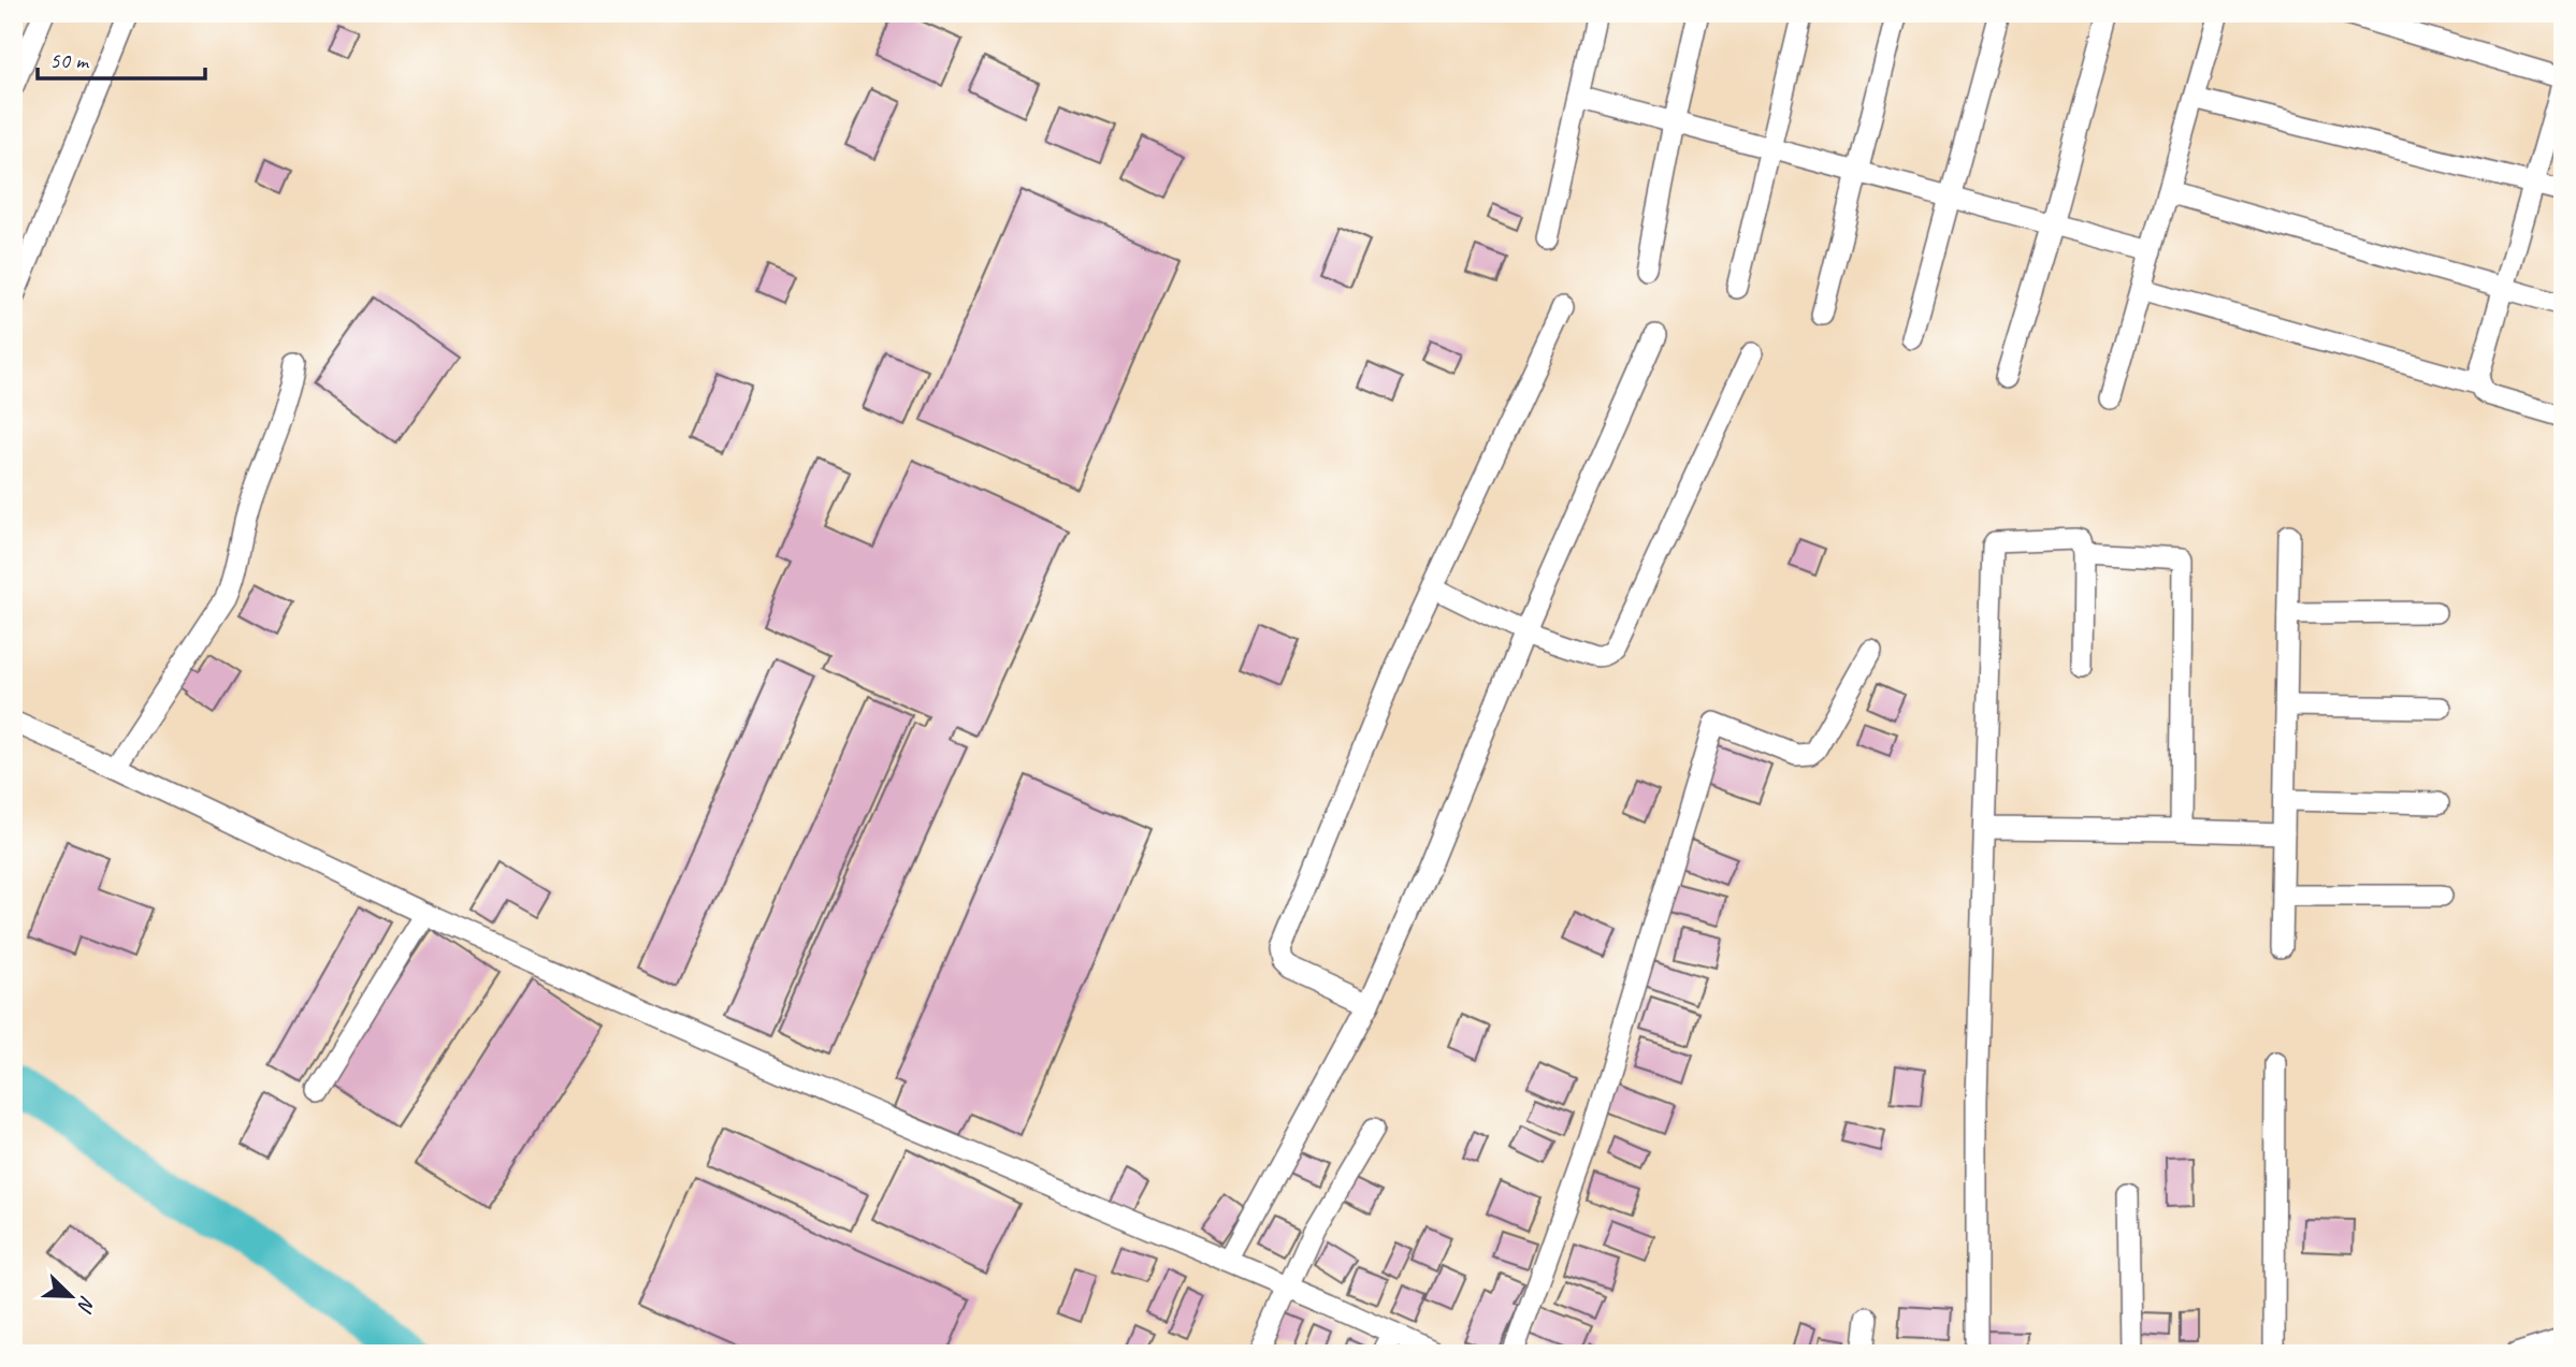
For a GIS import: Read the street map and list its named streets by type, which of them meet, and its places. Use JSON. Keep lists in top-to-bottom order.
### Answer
{
  "scale_bar": "50 m",
  "north": "bottom right"
}
